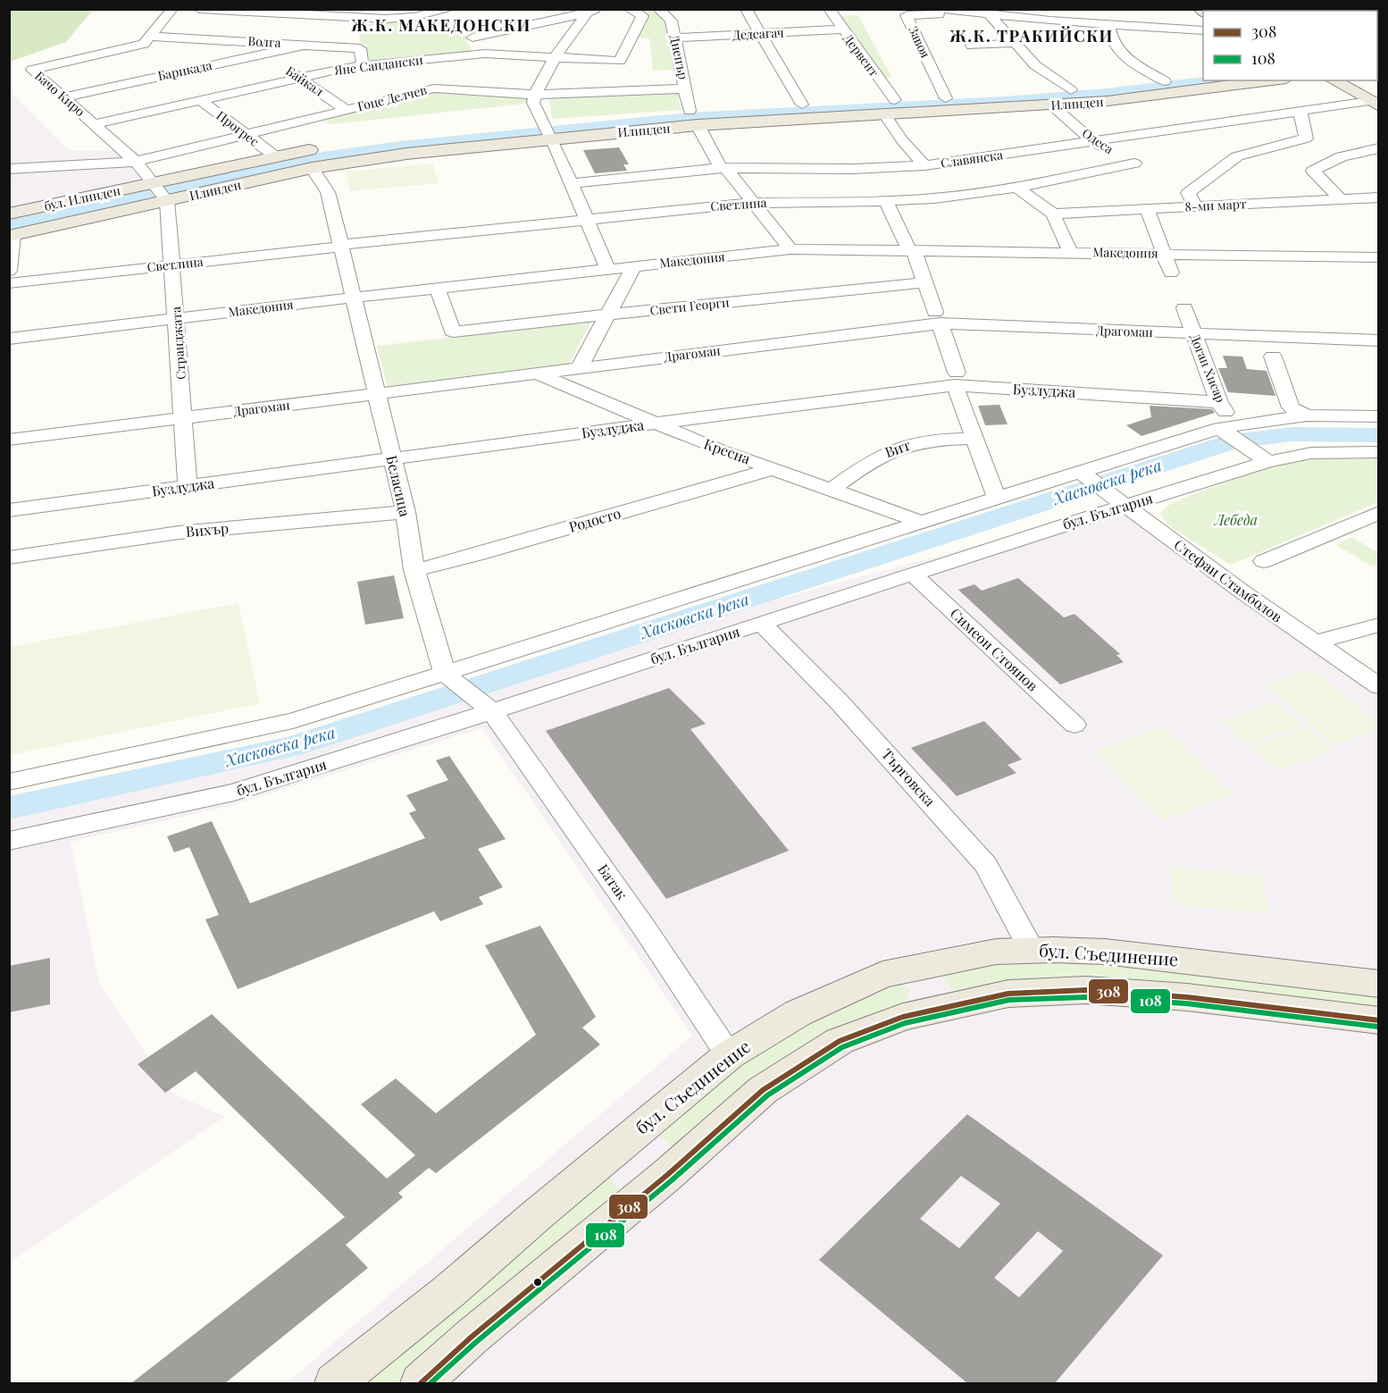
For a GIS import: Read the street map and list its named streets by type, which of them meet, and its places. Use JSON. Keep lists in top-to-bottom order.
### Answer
{
  "streets": {
    "main road": ["Илинден", "бул. Илинден", "бул. Съединение"],
    "street": [
      "Дедеагач",
      "Волга",
      "Завоя",
      "Дервент",
      "Днепър",
      "Яне Сандански",
      "Барикада",
      "Байкал",
      "Бачо Киро",
      "Гоце Делчев",
      "Прогрес",
      "Одеса",
      "Славянска",
      "Светлина",
      "8-ми март",
      "Македония",
      "Свети Георги",
      "Драгоман",
      "Странджата",
      "Доган Хисар",
      "Бузлуджа",
      "Вит",
      "Кресна",
      "Беласица",
      "бул. България",
      "Родосто",
      "Вихър",
      "Стефан Стамболов",
      "Симеон Стоянов",
      "Търговска",
      "Батак"
    ]
  },
  "crossings": [
    ["Дедеагач", "Дервент"],
    ["Дедеагач", "Днепър"],
    ["Волга", "Барикада"],
    ["Волга", "Бачо Киро"],
    ["Завоя", "Илинден"],
    ["Дервент", "Илинден"],
    ["Днепър", "Гоце Делчев"],
    ["Днепър", "Илинден"],
    ["Днепър", "Славянска"],
    ["Днепър", "Светлина"],
    ["Днепър", "Македония"],
    ["Яне Сандански", "Байкал"],
    ["Яне Сандански", "Бачо Киро"],
    ["Яне Сандански", "Гоце Делчев"],
    ["Яне Сандански", "Прогрес"],
    ["Барикада", "Байкал"],
    ["Барикада", "Бачо Киро"],
    ["Байкал", "Гоце Делчев"],
    ["Бачо Киро", "Гоце Делчев"],
    ["Бачо Киро", "Илинден"],
    ["Бачо Киро", "бул. Илинден"],
    ["Бачо Киро", "Странджата"],
    ["Гоце Делчев", "Прогрес"],
    ["Илинден", "Прогрес"],
    ["Илинден", "Одеса"],
    ["Илинден", "бул. Илинден"],
    ["Илинден", "Странджата"],
    ["Илинден", "Беласица"],
    ["Одеса", "Славянска"],
    ["Одеса", "Светлина"],
    ["бул. Илинден", "Странджата"],
    ["Светлина", "Странджата"],
    ["Светлина", "Беласица"],
    ["Македония", "Свети Георги"],
    ["Македония", "Странджата"],
    ["Македония", "Беласица"],
    ["Драгоман", "Странджата"],
    ["Драгоман", "Доган Хисар"],
    ["Драгоман", "Кресна"],
    ["Драгоман", "Беласица"],
    ["Странджата", "Бузлуджа"],
    ["Доган Хисар", "Бузлуджа"],
    ["Доган Хисар", "бул. България"],
    ["Бузлуджа", "Кресна"],
    ["Бузлуджа", "Беласица"],
    ["Вит", "Кресна"],
    ["Кресна", "Родосто"],
    ["Беласица", "Родосто"],
    ["Беласица", "Вихър"],
    ["Беласица", "Батак"],
    ["бул. България", "Стефан Стамболов"],
    ["бул. България", "Симеон Стоянов"],
    ["бул. България", "Търговска"],
    ["бул. България", "Батак"],
    ["Търговска", "бул. Съединение"],
    ["Батак", "бул. Съединение"]
  ],
  "districts": ["Ж.К. МАКЕДОНСКИ", "Ж.К. ТРАКИЙСКИ"],
  "water": ["Хасковска река"],
  "parks": ["Лебеда"],
  "lines": ["transit line 308", "transit line 108"],
  "legend": ["308", "108"]
}
